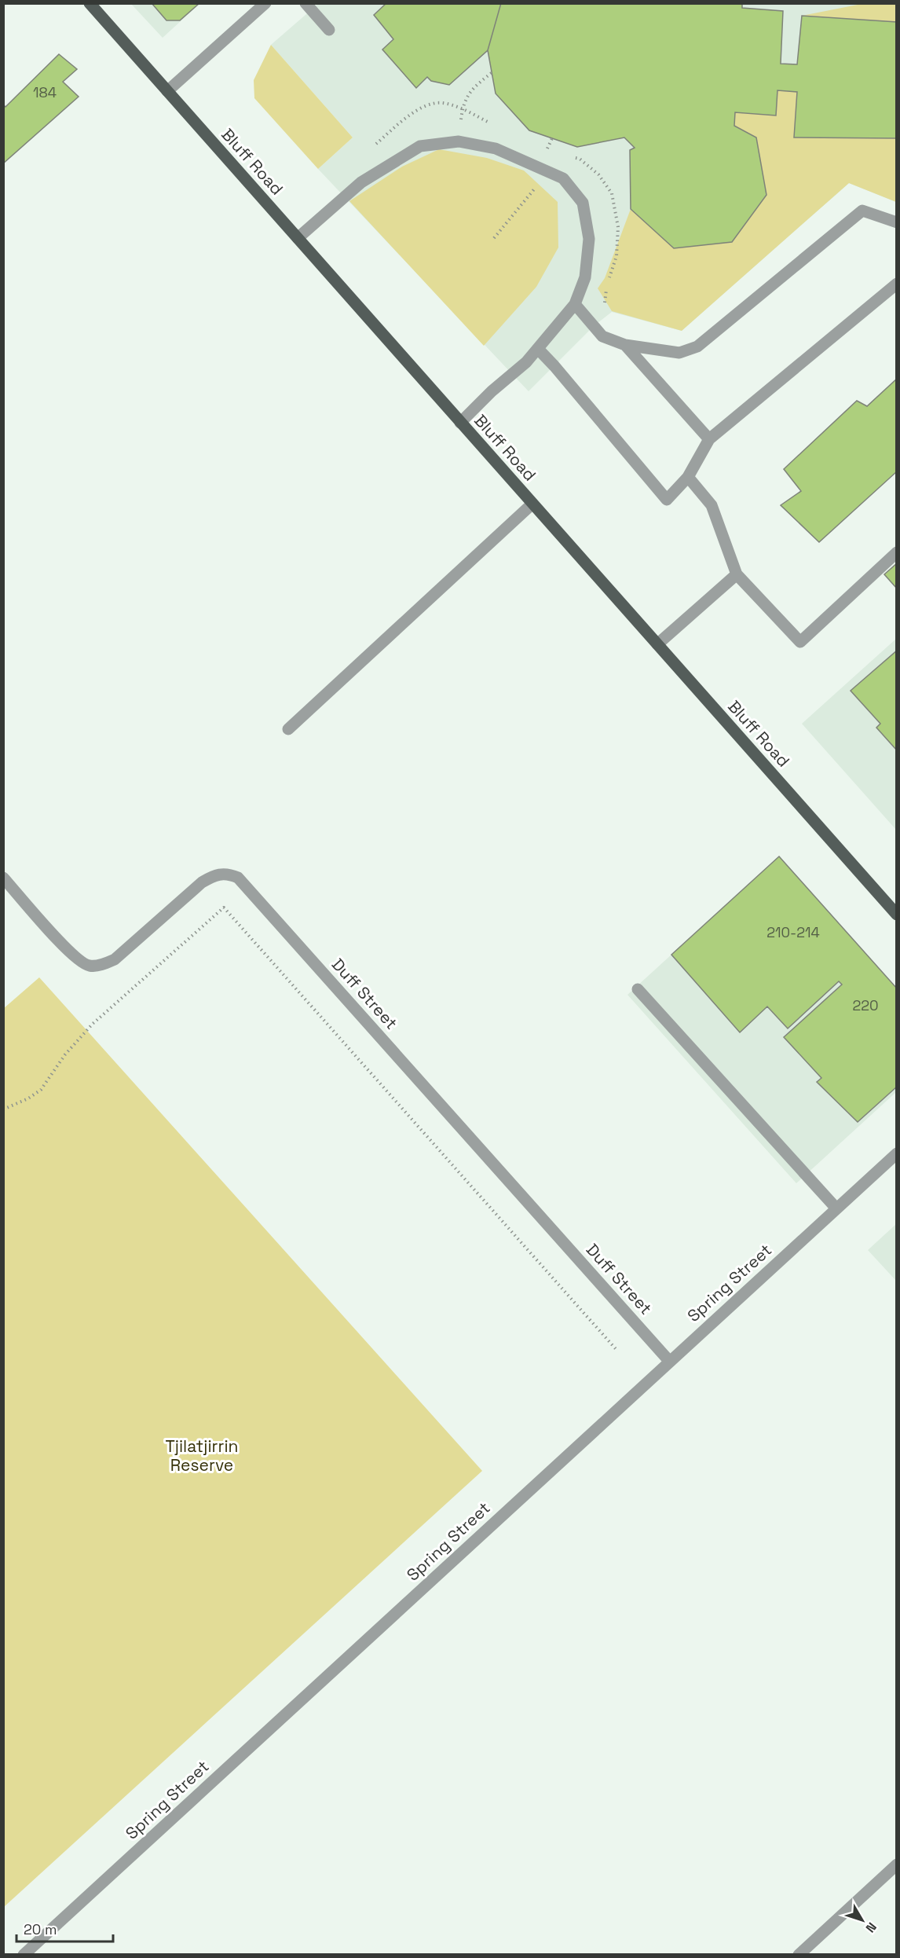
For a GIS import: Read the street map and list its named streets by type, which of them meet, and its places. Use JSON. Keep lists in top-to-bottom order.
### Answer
{
  "streets": {
    "main road": ["Bluff Road"],
    "street": ["Duff Street", "Spring Street"]
  },
  "crossings": [
    ["Duff Street", "Spring Street"]
  ],
  "parks": ["Tjilatjirrin Reserve"],
  "house_numbers": ["184", "210-214", "220"],
  "scale_bar": "20 m",
  "north": "bottom right"
}
